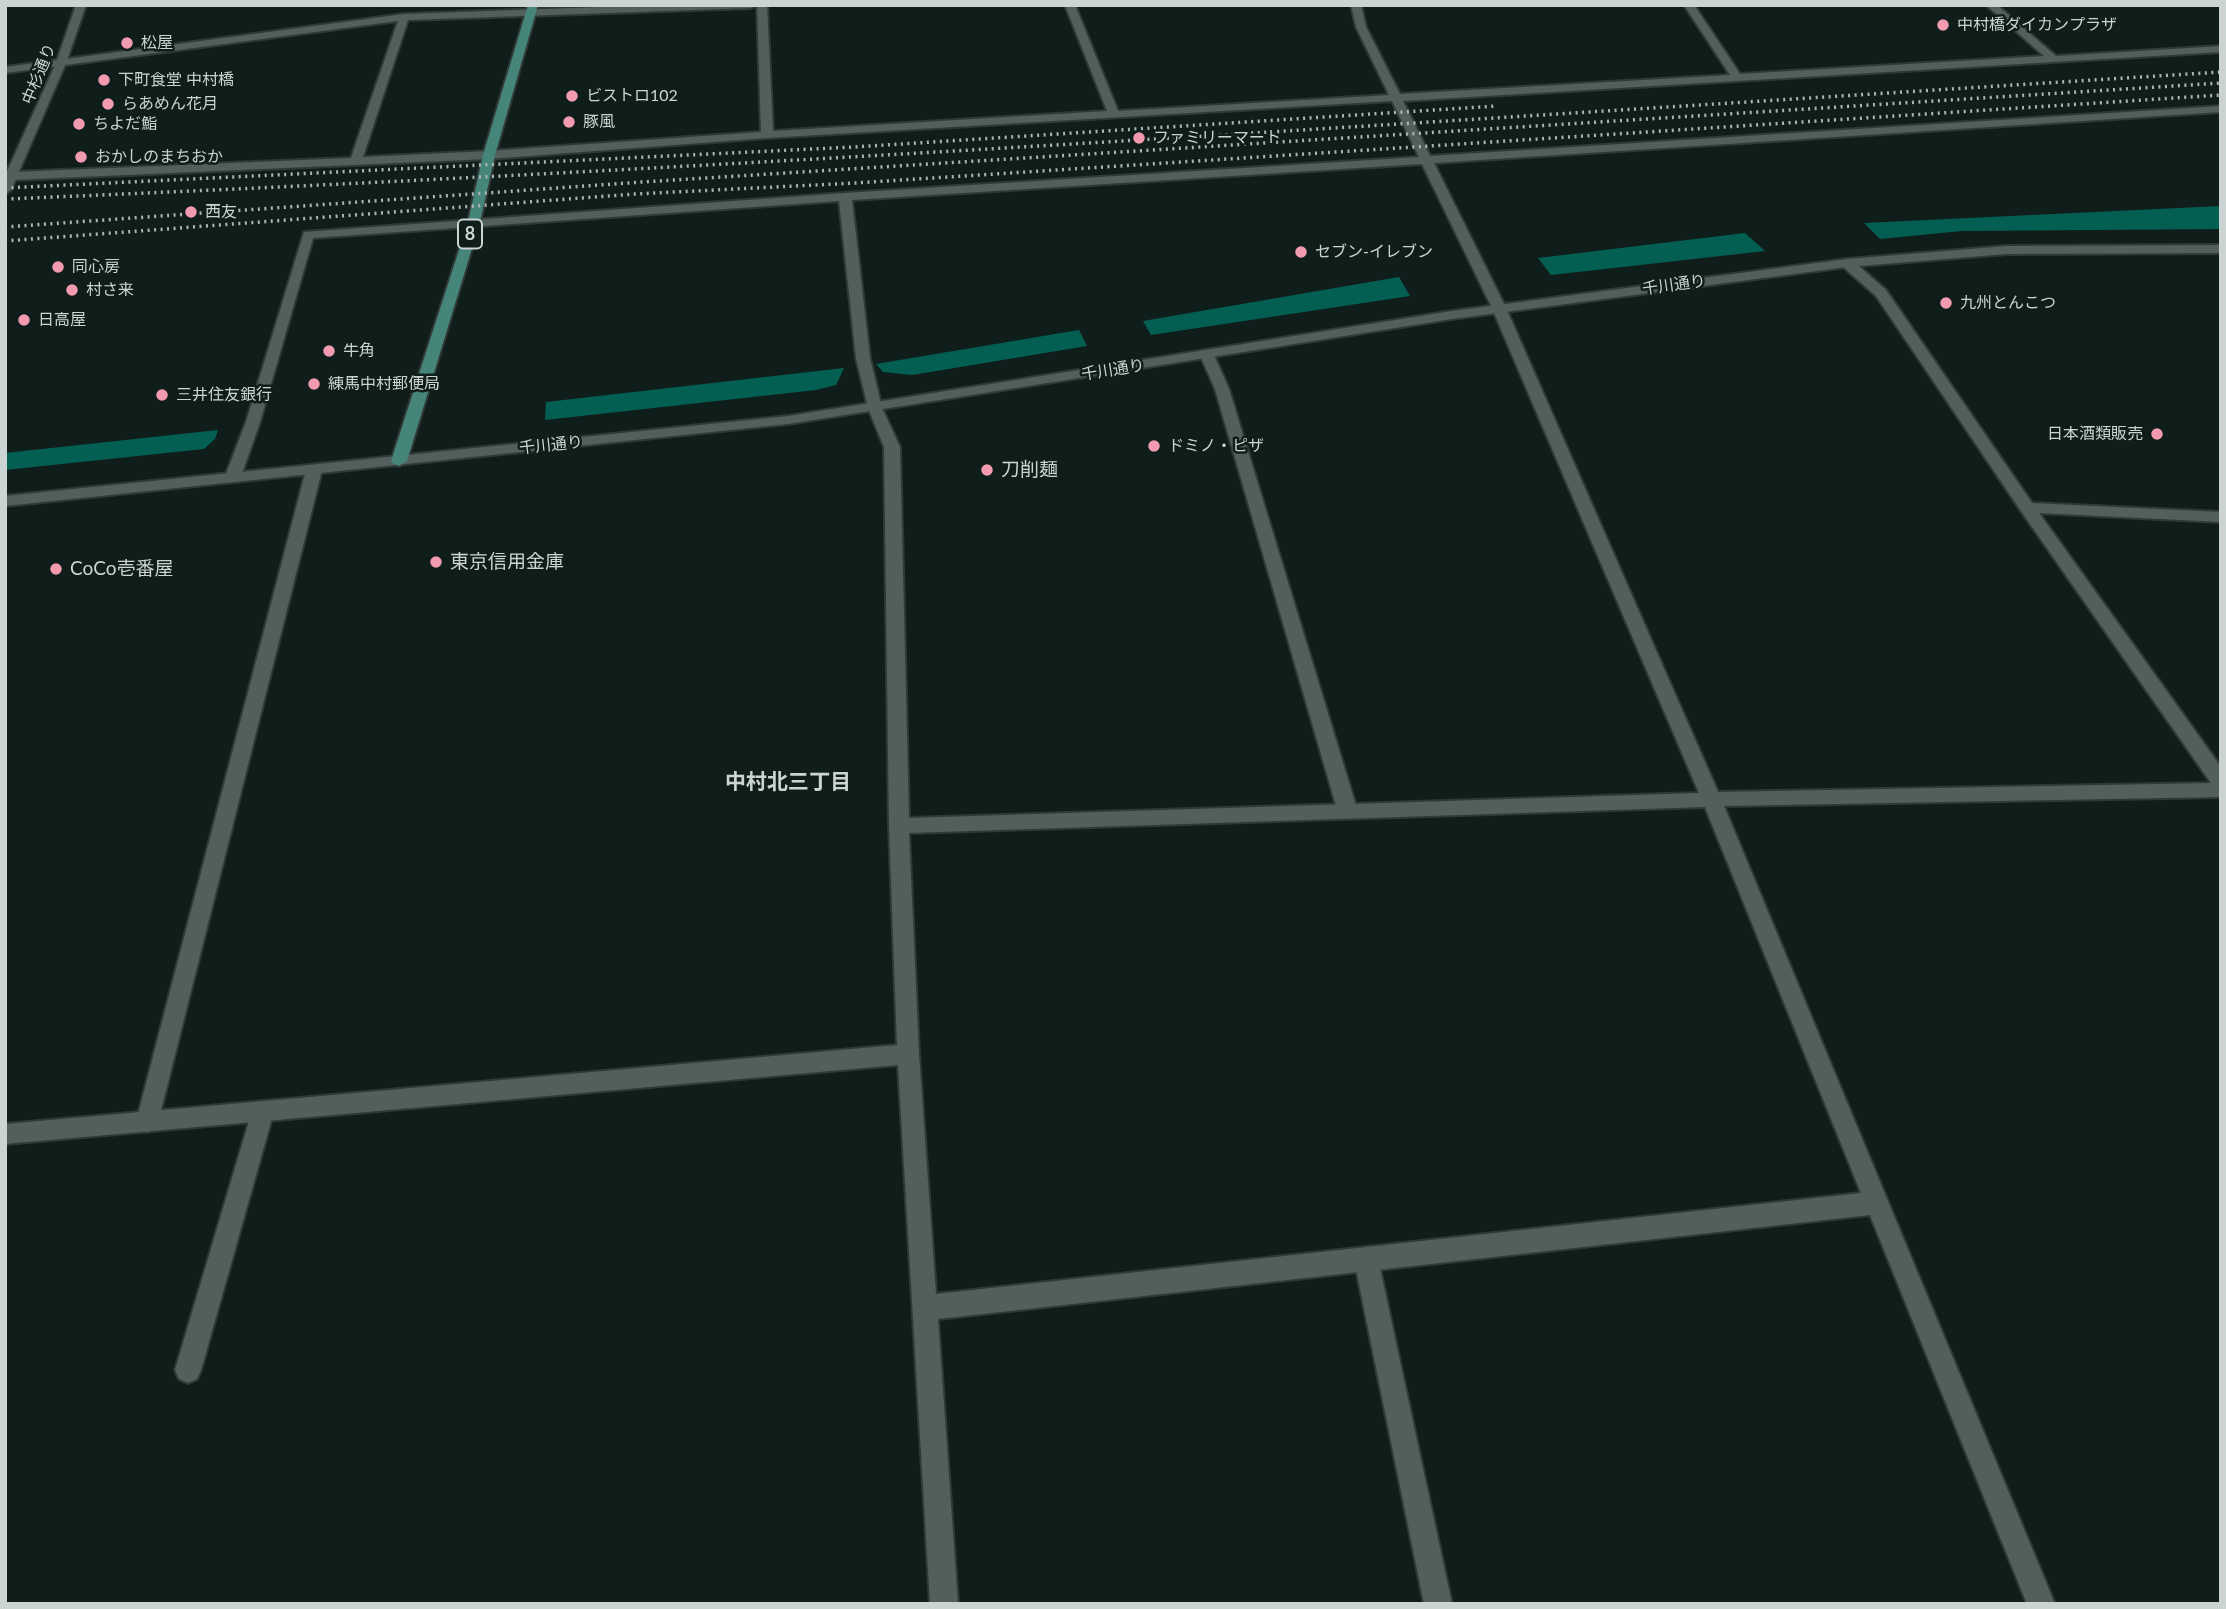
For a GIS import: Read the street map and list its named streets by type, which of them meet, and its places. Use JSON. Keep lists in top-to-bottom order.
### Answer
{
  "streets": {
    "main road": ["8"],
    "street": ["中杉通り", "千川通り"]
  },
  "crossings": [
    ["8", "千川通り"]
  ],
  "districts": ["中村北三丁目"],
  "places": [
    "中村橋ダイカンプラザ",
    "松屋",
    "下町食堂 中村橋",
    "ビストロ102",
    "らあめん花月",
    "豚風",
    "ちよだ鮨",
    "ファミリーマート",
    "おかしのまちおか",
    "西友",
    "セブン-イレブン",
    "同心房",
    "村さ来",
    "九州とんこつ",
    "日高屋",
    "牛角",
    "練馬中村郵便局",
    "三井住友銀行",
    "日本酒類販売",
    "ドミノ・ピザ",
    "刀削麺",
    "東京信用金庫",
    "CoCo壱番屋"
  ]
}
